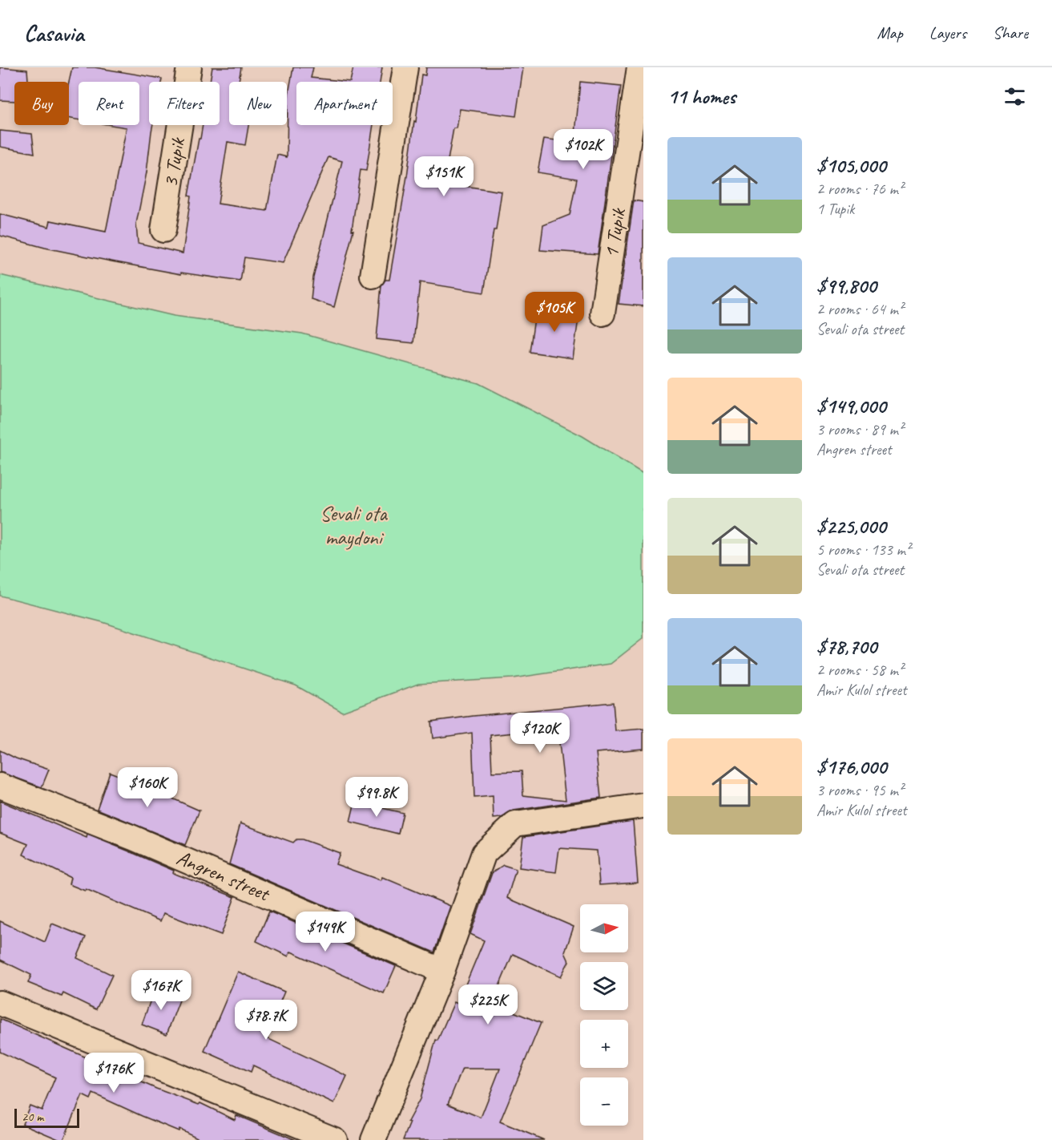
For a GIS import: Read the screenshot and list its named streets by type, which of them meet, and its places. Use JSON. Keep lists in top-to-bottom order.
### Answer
{
  "streets": {
    "street": ["3 Tupik", "1 Tupik", "Angren street"]
  },
  "parks": ["Sevali ota maydoni"],
  "scale_bar": "20 m",
  "north": "right",
  "page": {
    "header": "Casavia",
    "nav": ["Map", "Layers", "Share"],
    "heading": "11 homes",
    "chip": [
      "Buy",
      "Rent",
      "Filters",
      "New",
      "Apartment"
    ],
    "list": [
      {
        "name": "$105,000",
        "note": "2 rooms · 76 m² · 1 Tupik"
      },
      {
        "name": "$99,800",
        "note": "2 rooms · 64 m² · Sevali ota street"
      },
      {
        "name": "$149,000",
        "note": "3 rooms · 89 m² · Angren street"
      },
      {
        "name": "$225,000",
        "note": "5 rooms · 133 m² · Sevali ota street"
      },
      {
        "name": "$78,700",
        "note": "2 rooms · 58 m² · Amir Kulol street"
      },
      {
        "name": "$176,000",
        "note": "3 rooms · 95 m² · Amir Kulol street"
      }
    ],
    "price": [
      "$102K",
      "$151K",
      "$105K",
      "$120K",
      "$160K",
      "$99.8K",
      "$149K",
      "$167K",
      "$225K",
      "$78.7K",
      "$176K"
    ],
    "map_buttons": ["+", "−"],
    "scale": "20 m"
  }
}
